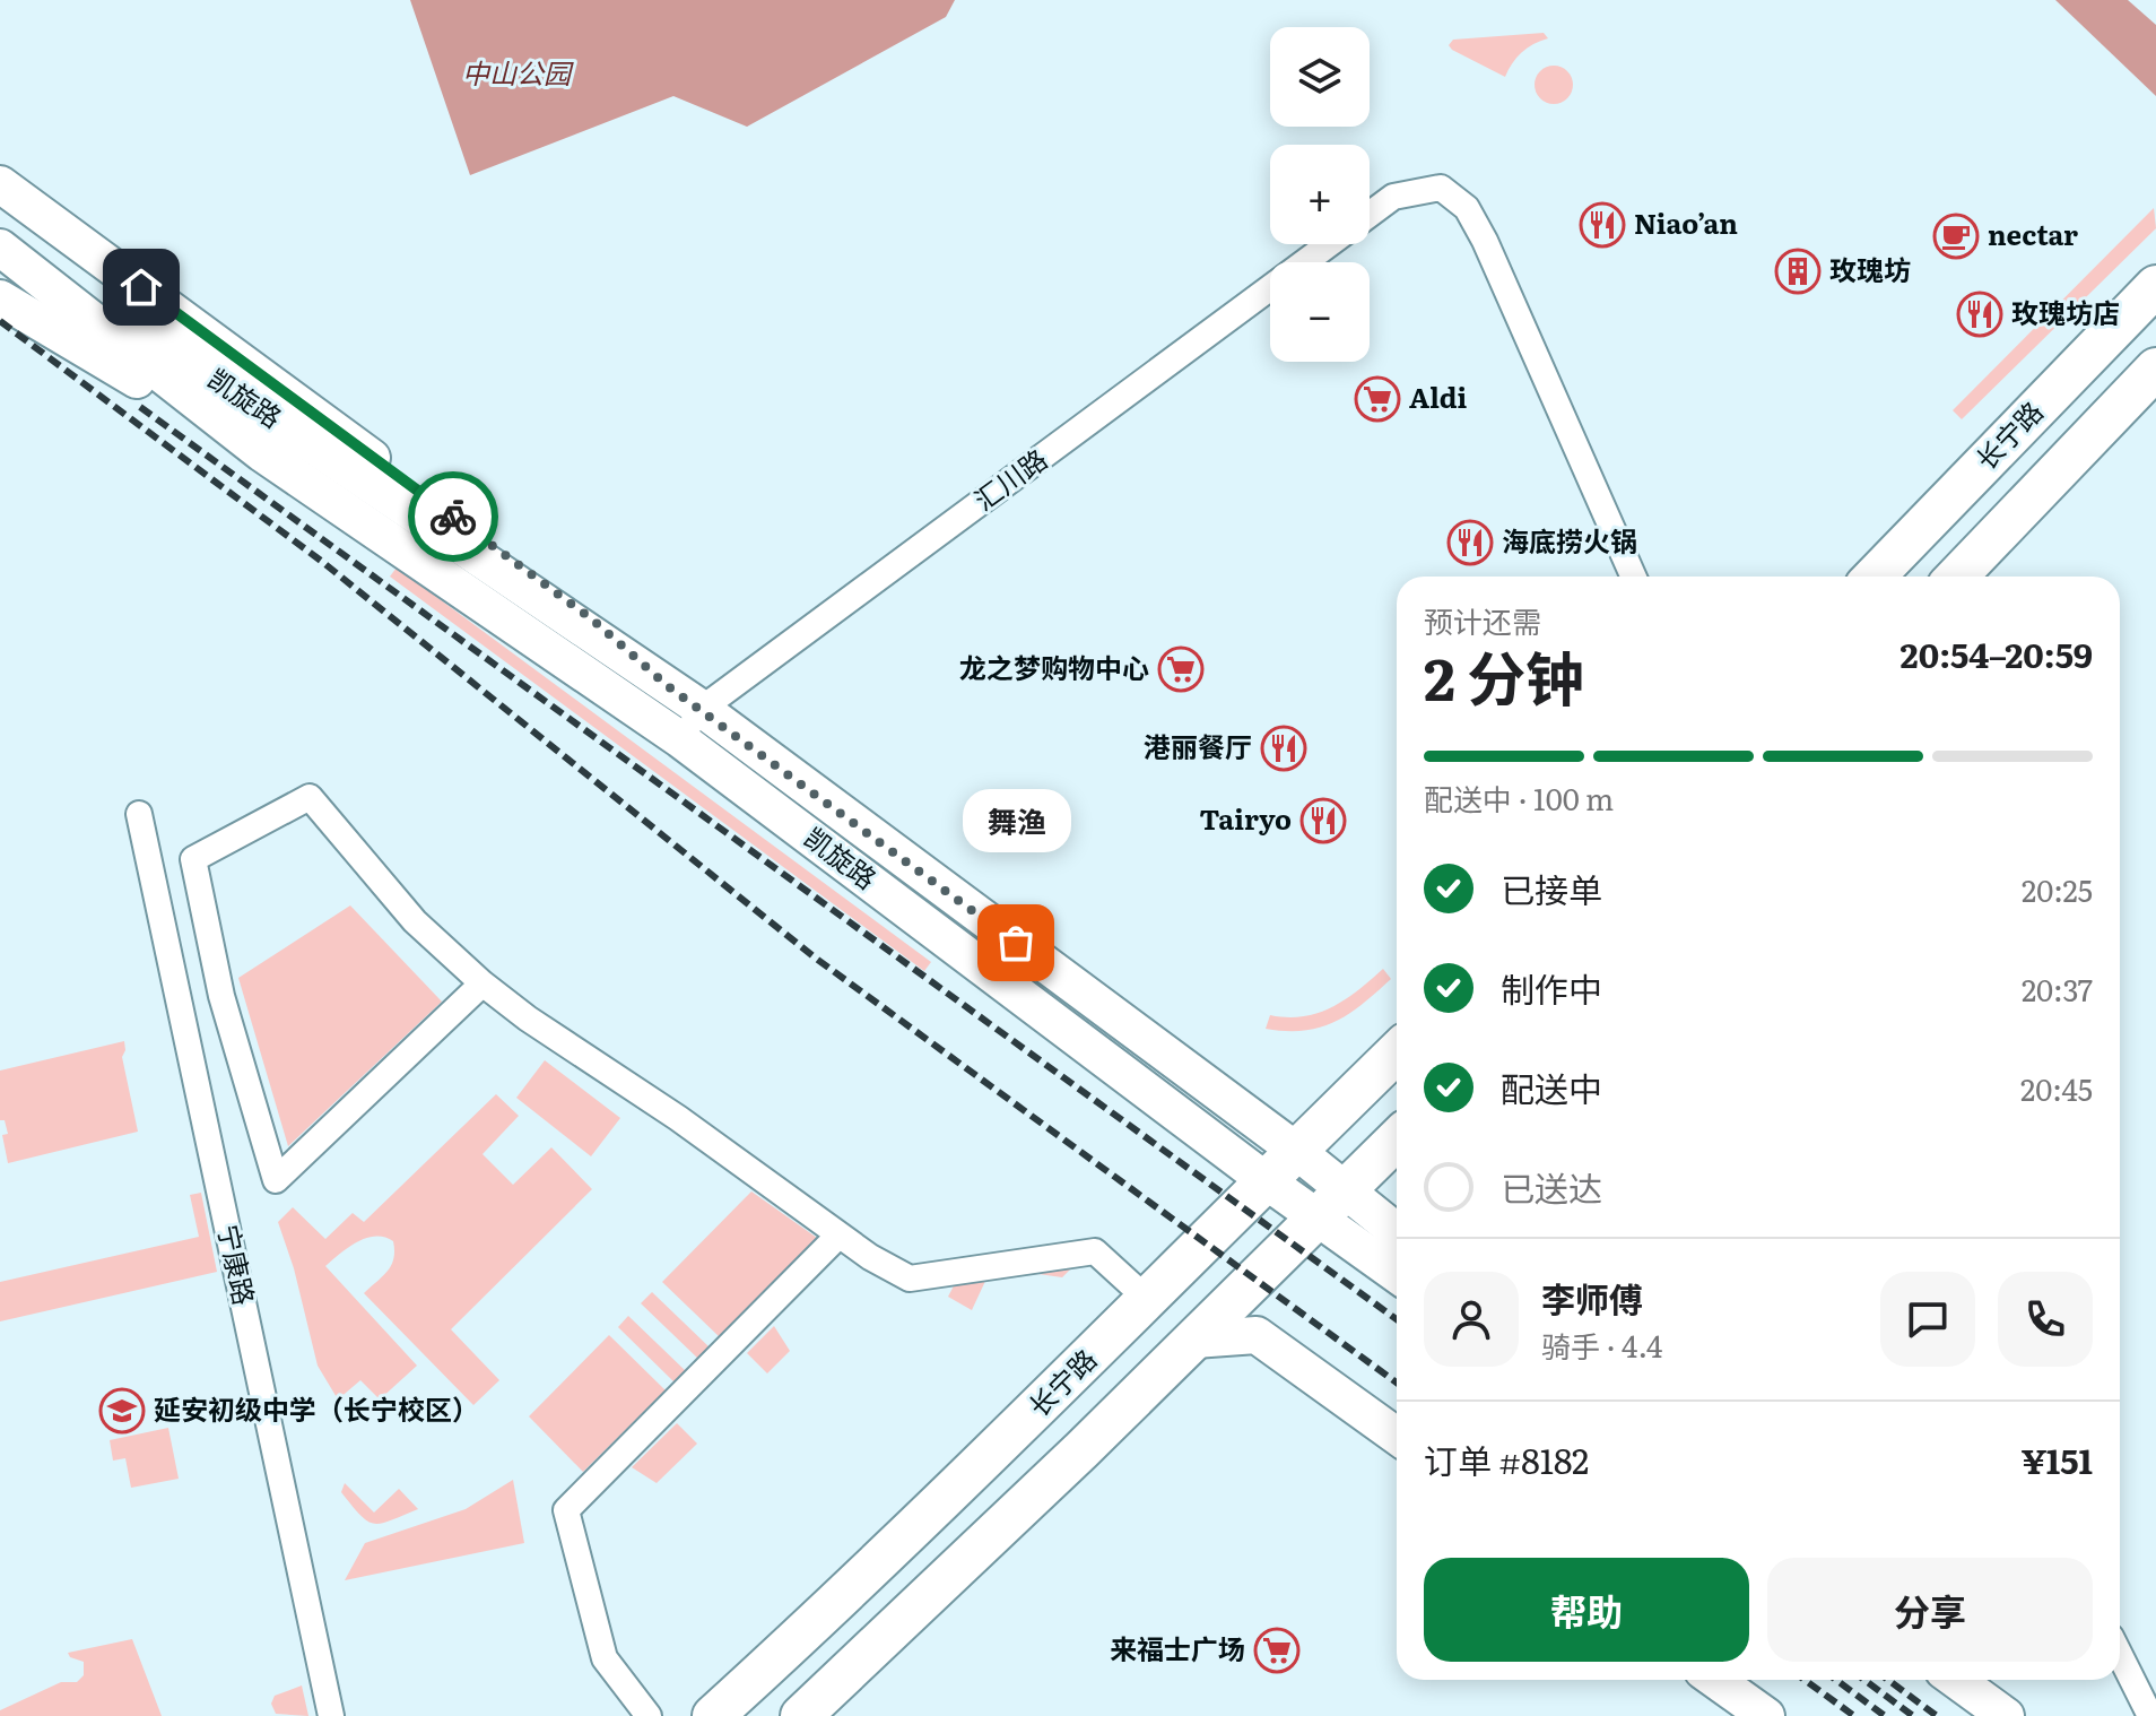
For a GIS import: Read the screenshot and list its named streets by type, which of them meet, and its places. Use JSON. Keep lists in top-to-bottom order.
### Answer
{
  "streets": {
    "main road": ["长宁路"],
    "street": ["凯旋路", "汇川路", "宁康路"]
  },
  "crossings": [
    ["凯旋路", "长宁路"],
    ["凯旋路", "汇川路"]
  ],
  "parks": ["中山公园"],
  "places": {
    "restaurant": [
      "Niao’an",
      "玫瑰坊店",
      "海底捞火锅",
      "港丽餐厅",
      "Tairyo"
    ],
    "cafe": ["nectar"],
    "building": ["玫瑰坊"],
    "supermarket": ["Aldi", "龙之梦购物中心", "来福士广场"],
    "other": ["舞渔"],
    "school or university": ["延安初级中学（长宁校区）"]
  },
  "page": {
    "map_buttons": ["+", "−"],
    "heading": ["2 分钟", "预计还需", "20:54–20:59"],
    "panel": [
      "李师傅",
      "骑手 · 4.4",
      "订单 #8182",
      "¥151"
    ],
    "bar": "配送中 · 100 m",
    "bubble": "舞渔",
    "list": [
      ["已接单", "20:25"],
      ["制作中", "20:37"],
      ["配送中", "20:45"],
      "已送达"
    ],
    "buttons": ["帮助", "分享"]
  }
}
